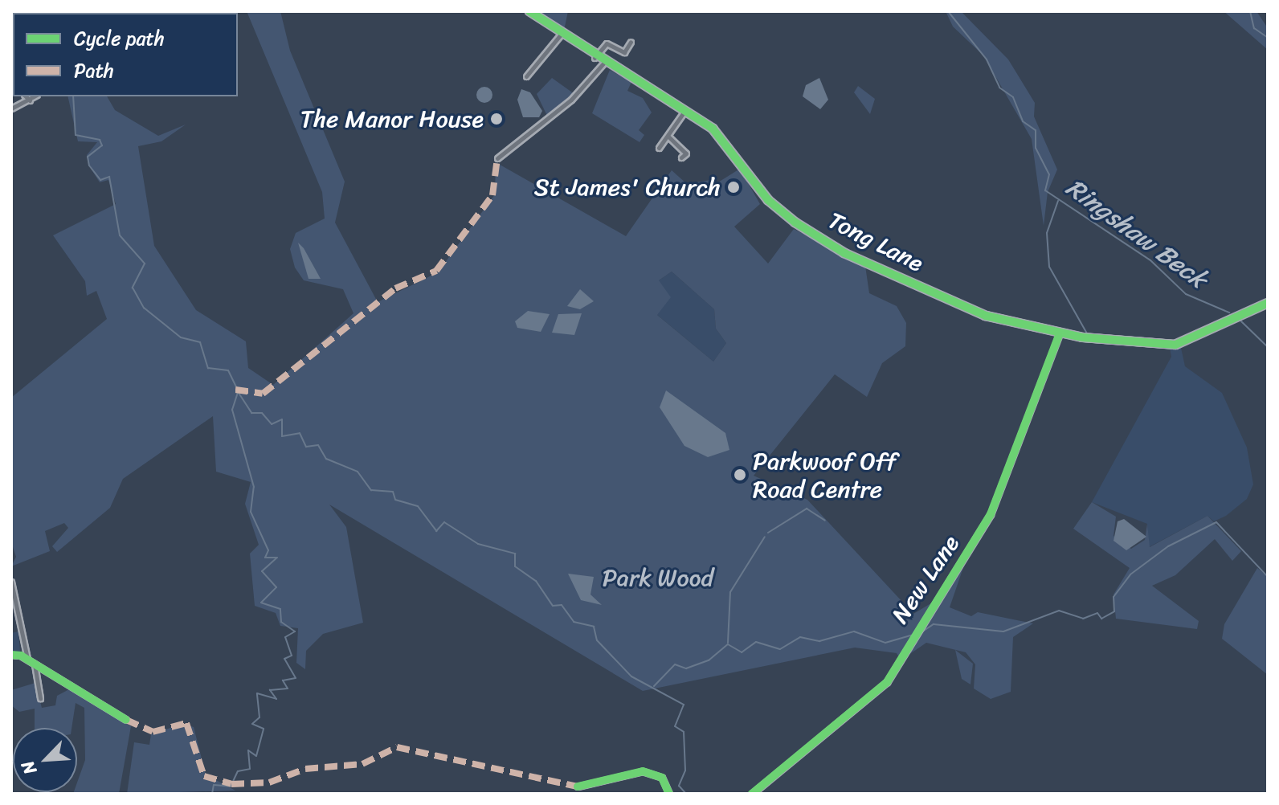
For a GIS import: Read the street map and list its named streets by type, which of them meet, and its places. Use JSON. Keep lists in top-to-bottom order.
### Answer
{
  "streets": {
    "street": ["Tong Lane", "New Lane"]
  },
  "crossings": [
    ["Tong Lane", "New Lane"]
  ],
  "water": ["Ringshaw Beck"],
  "parks": ["Park Wood"],
  "places": ["The Manor House", "St James' Church", "Parkwoof Off Road Centre"],
  "legend": ["Cycle path", "Path"],
  "north": "bottom left"
}
